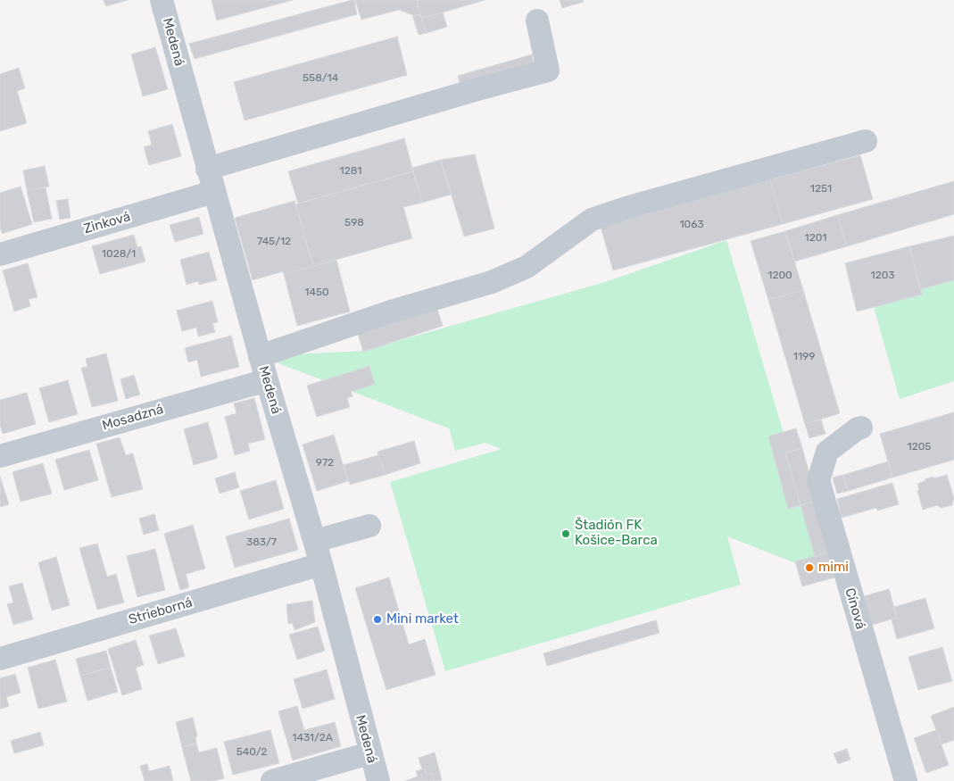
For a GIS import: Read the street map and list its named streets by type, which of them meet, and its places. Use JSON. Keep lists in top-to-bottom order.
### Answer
{
  "streets": {
    "street": [
      "Medená",
      "Zinková",
      "Mosadzná",
      "Cínová",
      "Strieborná"
    ]
  },
  "crossings": [
    ["Medená", "Zinková"],
    ["Medená", "Mosadzná"],
    ["Medená", "Strieborná"]
  ],
  "places": ["Štadión FK Košice-Barca", "mimi", "Mini market"],
  "house_numbers": [
    "558/14",
    "1281",
    "1251",
    "598",
    "1063",
    "1201",
    "745/12",
    "1028/1",
    "1200",
    "1203",
    "1450",
    "1199",
    "1205",
    "972",
    "383/7",
    "1431/2A",
    "540/2"
  ]
}
